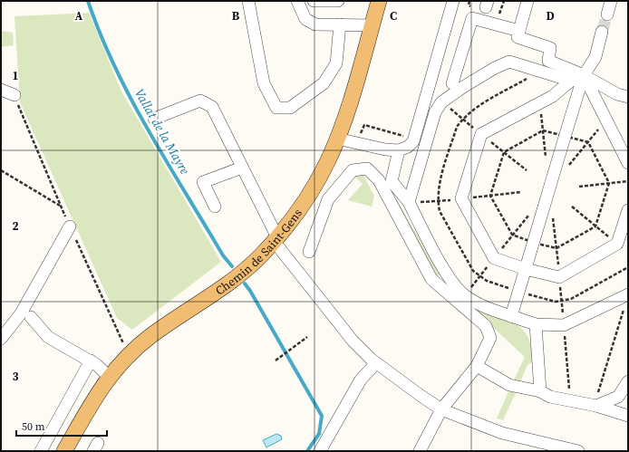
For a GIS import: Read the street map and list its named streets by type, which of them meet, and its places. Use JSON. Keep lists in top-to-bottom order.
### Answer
{
  "streets": {
    "main road": ["Chemin de Saint-Gens"]
  },
  "water": ["Vallat de la Mayre"],
  "scale_bar": "50 m",
  "grid": {
    "columns": [
      "A",
      "B",
      "C",
      "D"
    ],
    "rows": ["1", "2", "3"]
  }
}
